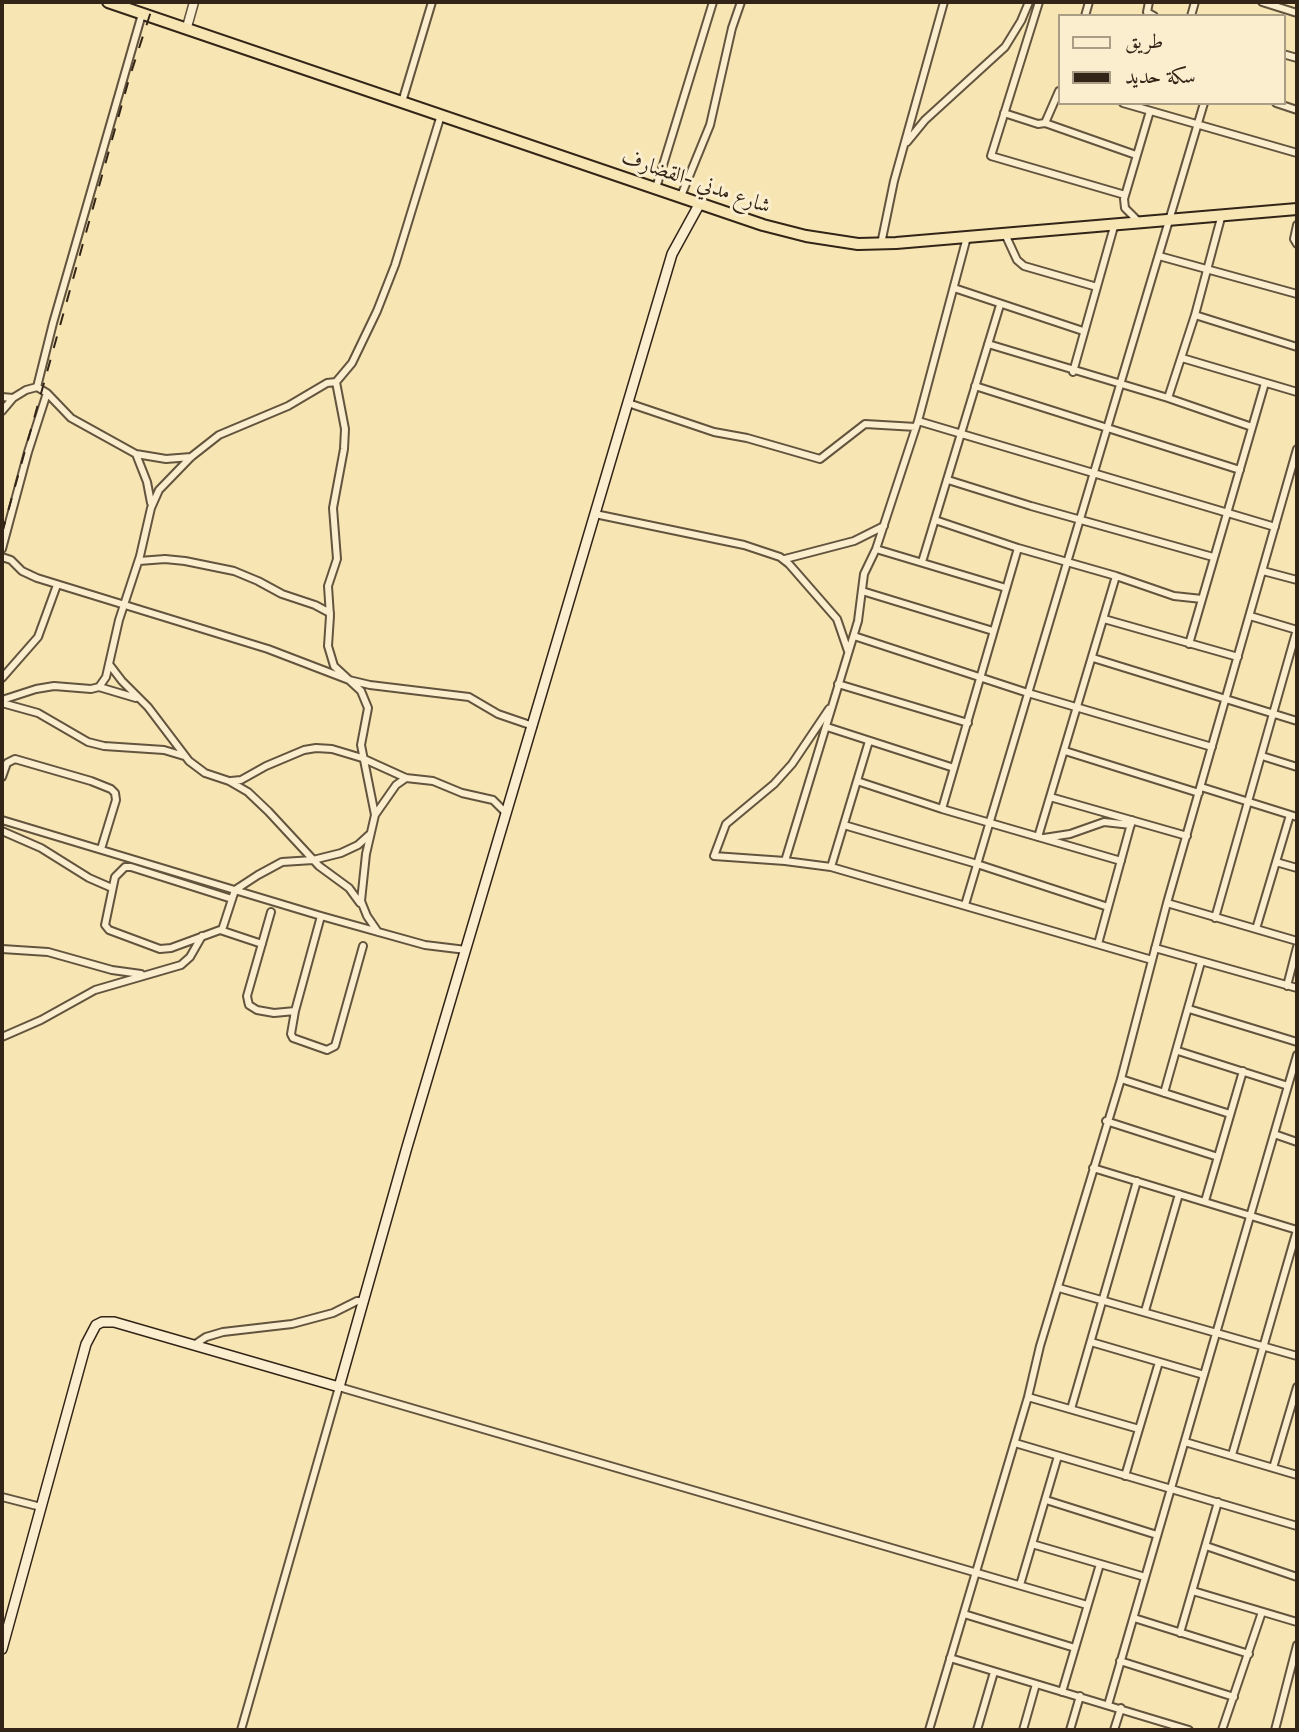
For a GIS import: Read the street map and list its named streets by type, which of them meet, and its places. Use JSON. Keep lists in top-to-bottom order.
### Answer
{
  "streets": {
    "highway": ["شارع مدني -القضارف"]
  },
  "legend": ["طريق", "سكة حديد"]
}
